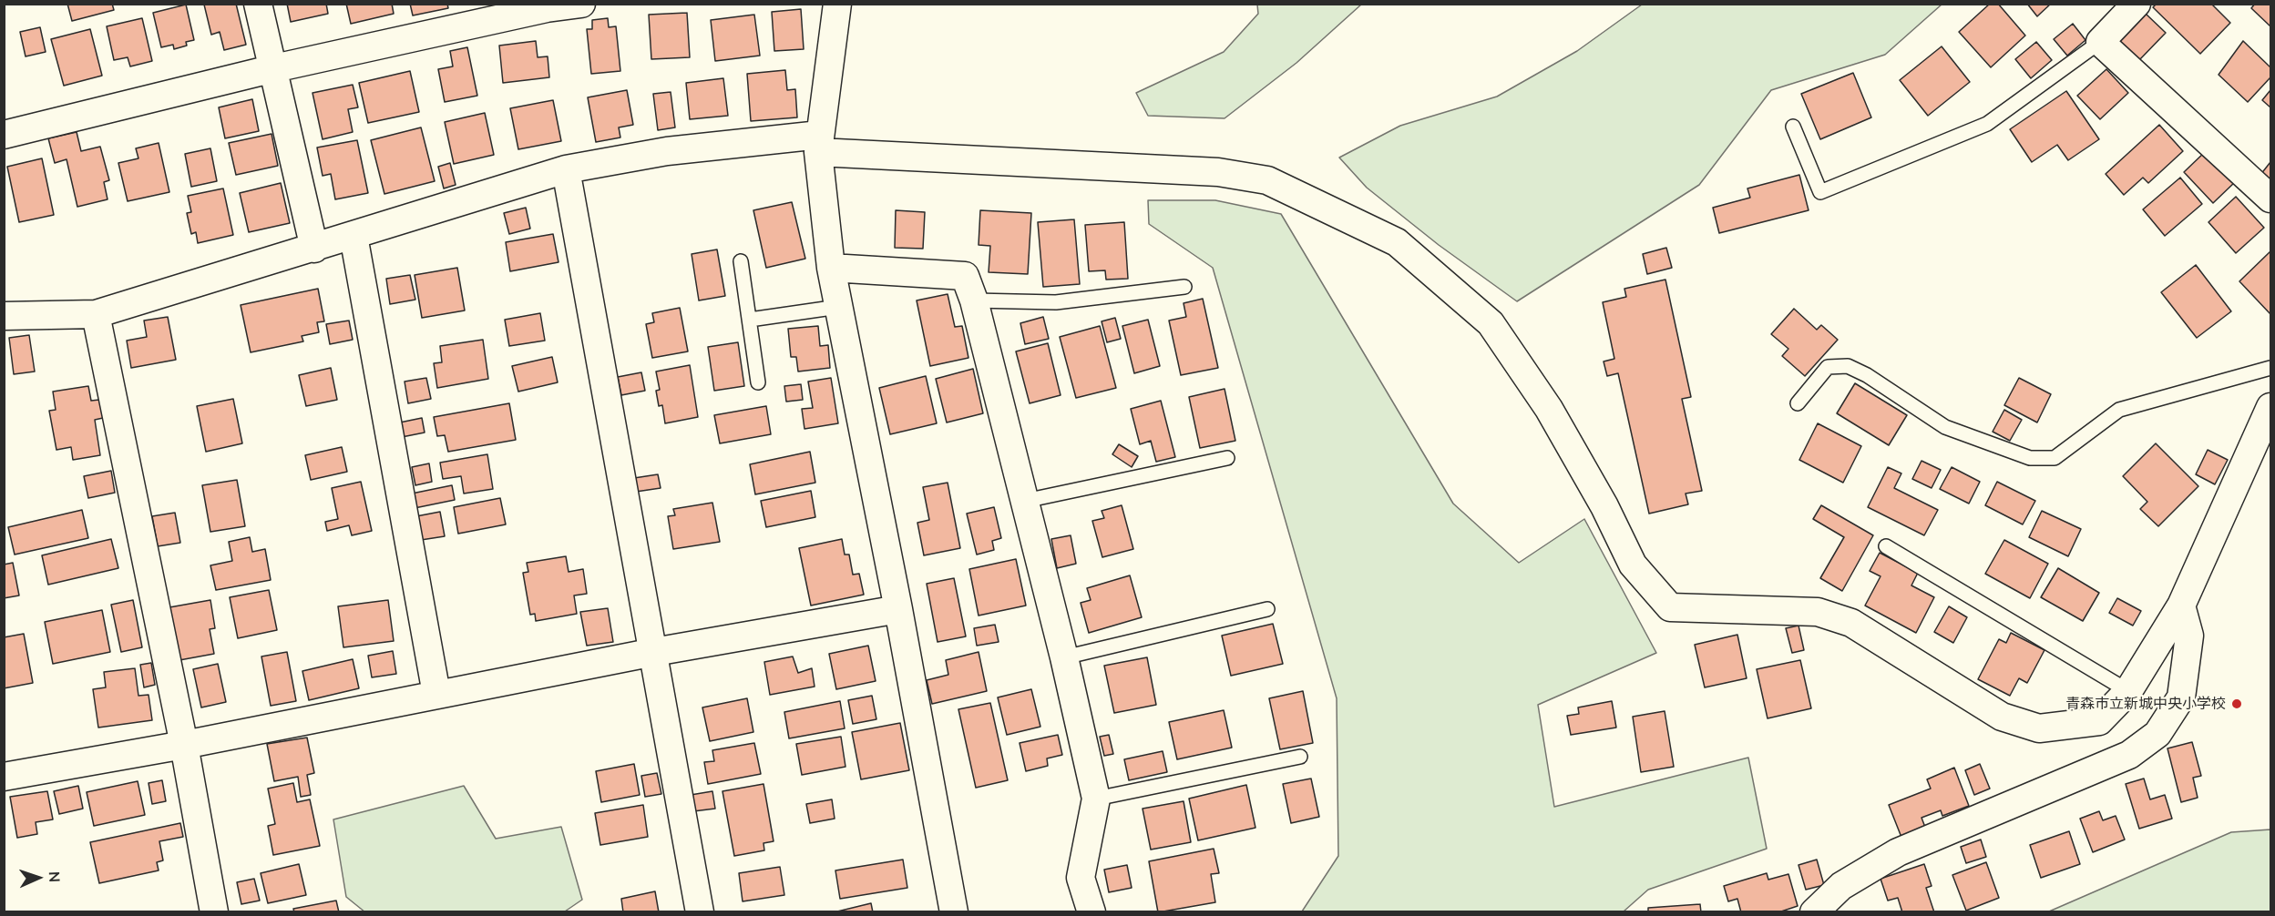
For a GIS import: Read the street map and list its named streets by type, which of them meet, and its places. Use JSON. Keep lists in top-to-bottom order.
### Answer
{
  "places": ["青森市立新城中央小学校"],
  "north": "right"
}
